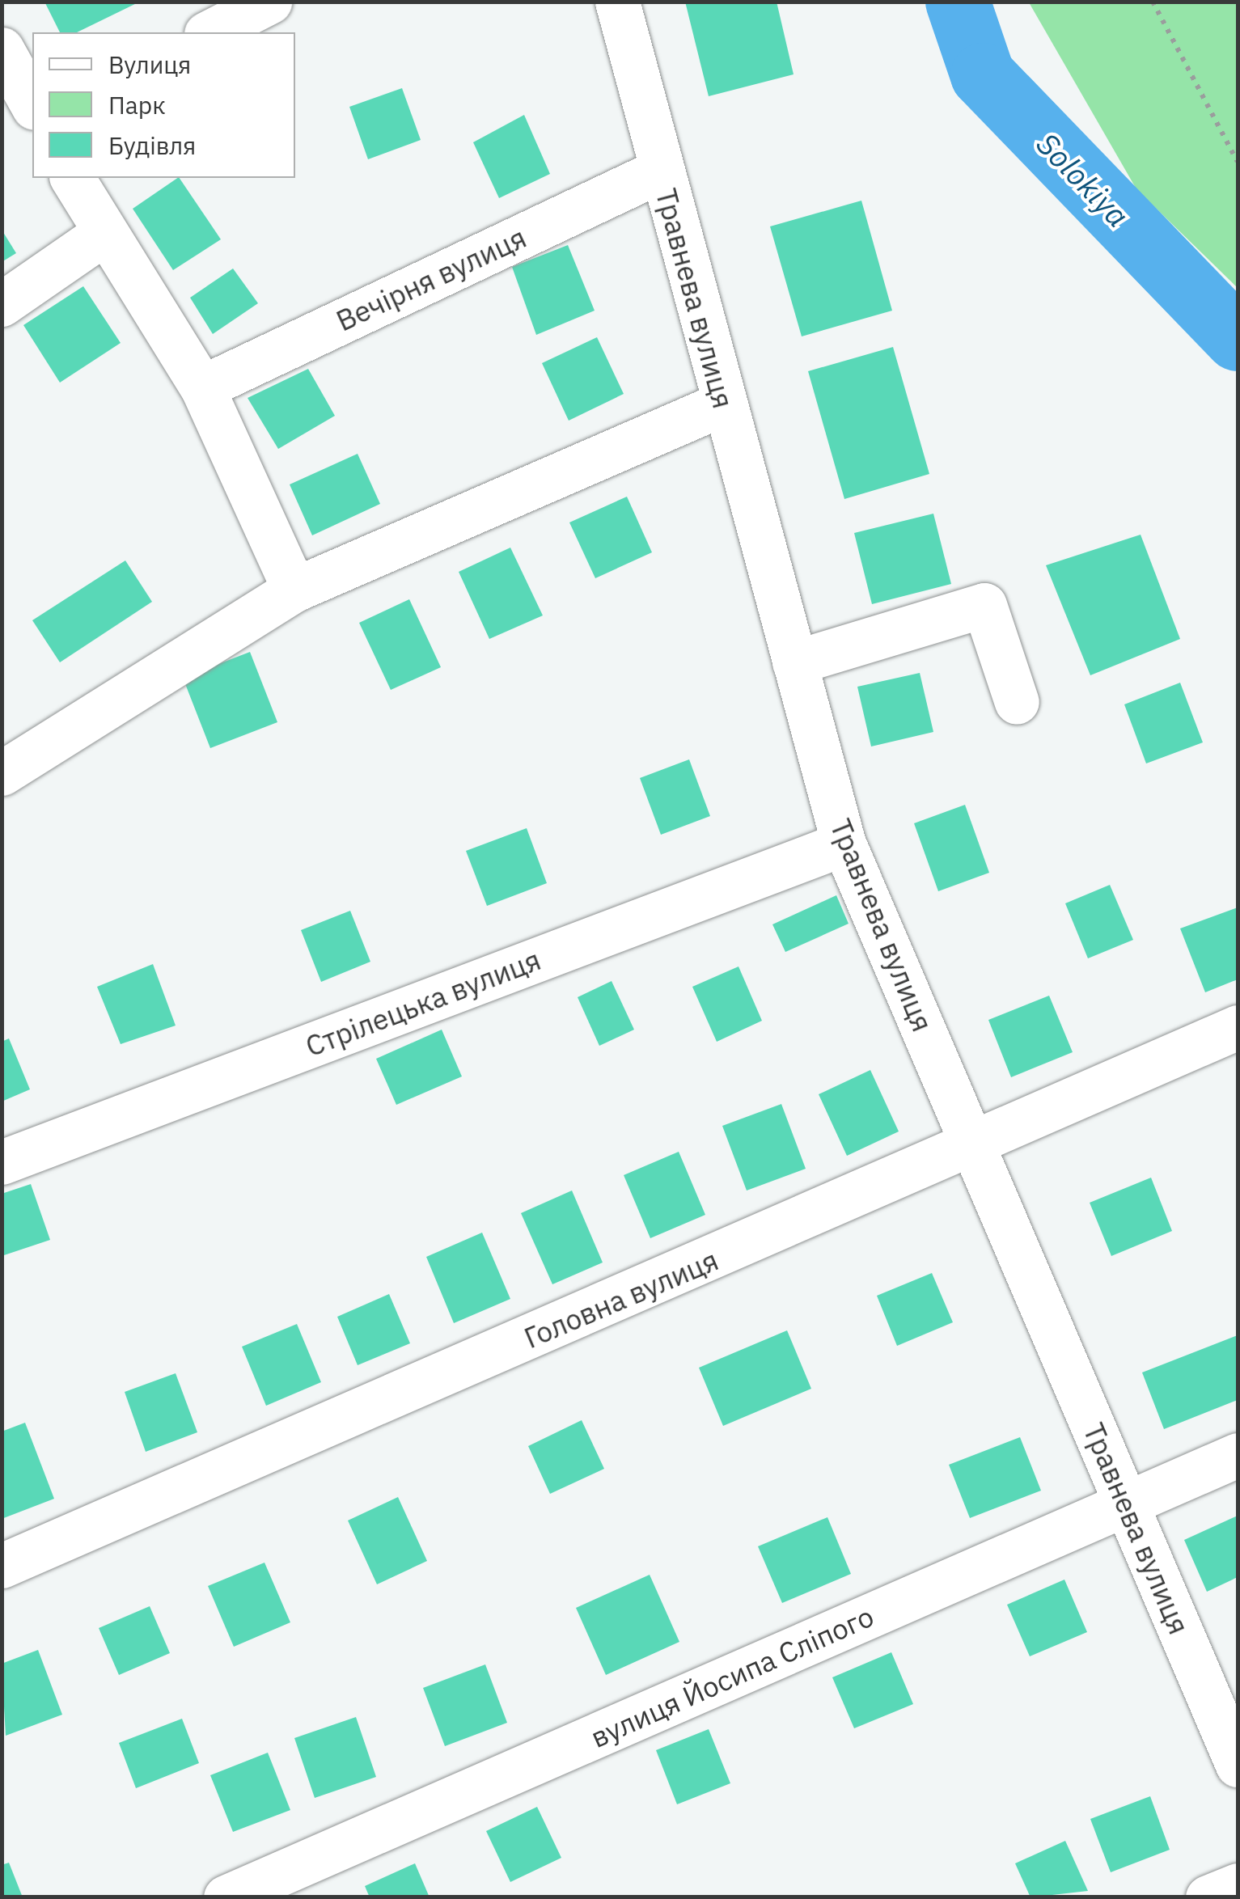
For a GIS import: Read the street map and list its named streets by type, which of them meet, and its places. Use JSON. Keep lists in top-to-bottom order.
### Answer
{
  "streets": {
    "street": [
      "Вечірня вулиця",
      "Травнева вулиця",
      "Стрілецька вулиця",
      "Головна вулиця",
      "вулиця Йосипа Сліпого"
    ]
  },
  "crossings": [
    ["Вечірня вулиця", "Травнева вулиця"],
    ["Травнева вулиця", "Стрілецька вулиця"],
    ["Травнева вулиця", "Головна вулиця"],
    ["Травнева вулиця", "вулиця Йосипа Сліпого"]
  ],
  "water": ["Solokiya"],
  "legend": ["Вулиця", "Парк", "Будівля"]
}
